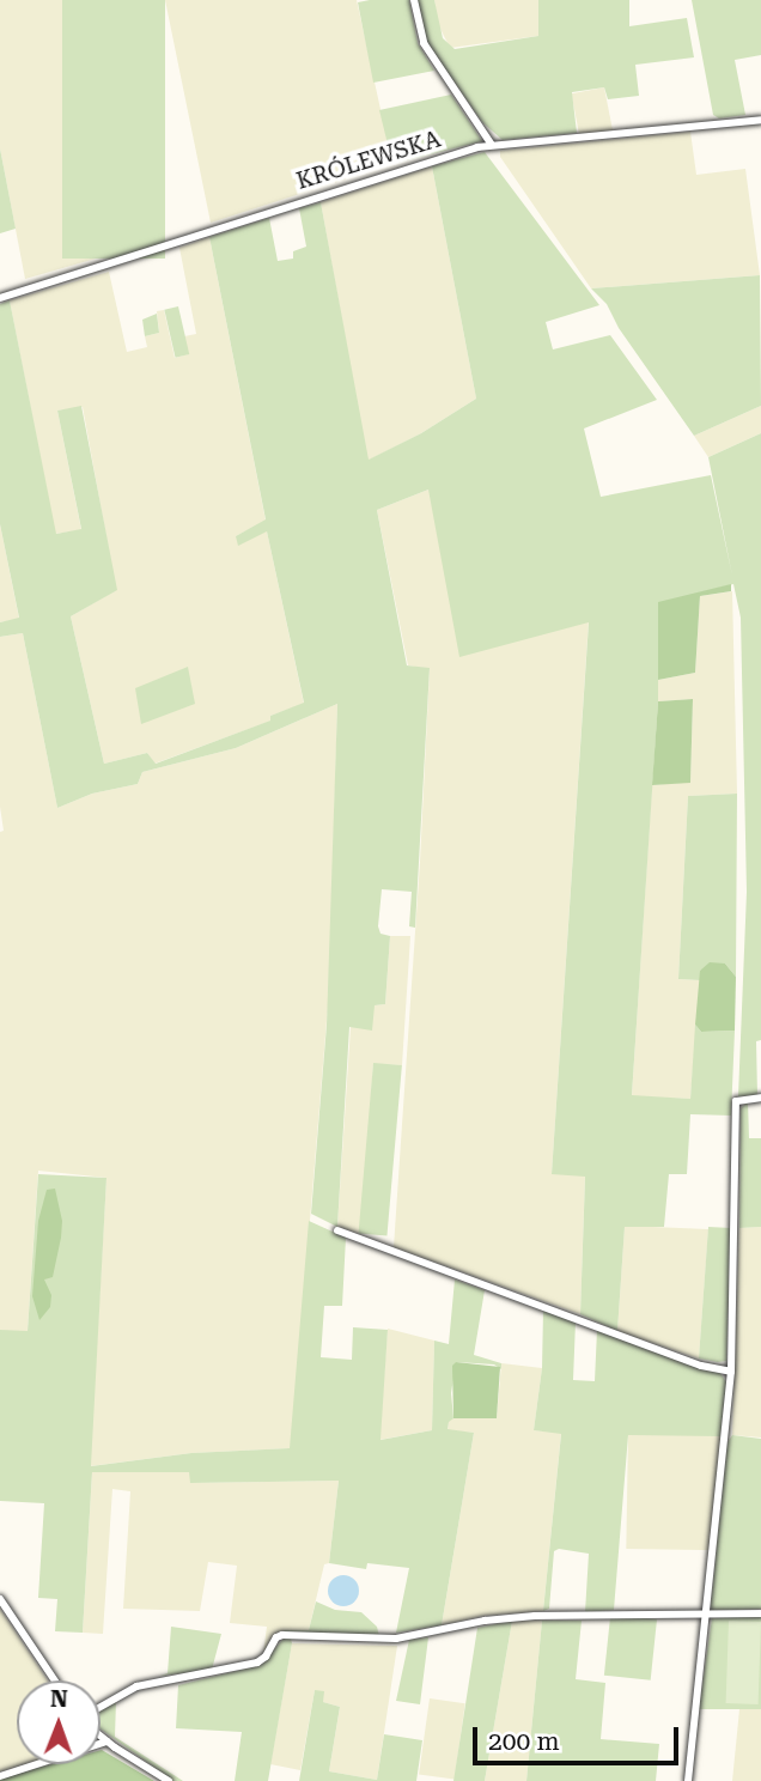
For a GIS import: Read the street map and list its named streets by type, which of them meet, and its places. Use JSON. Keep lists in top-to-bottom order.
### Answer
{
  "streets": {
    "street": ["KRÓLEWSKA"]
  },
  "scale_bar": "200 m",
  "north": "top"
}
